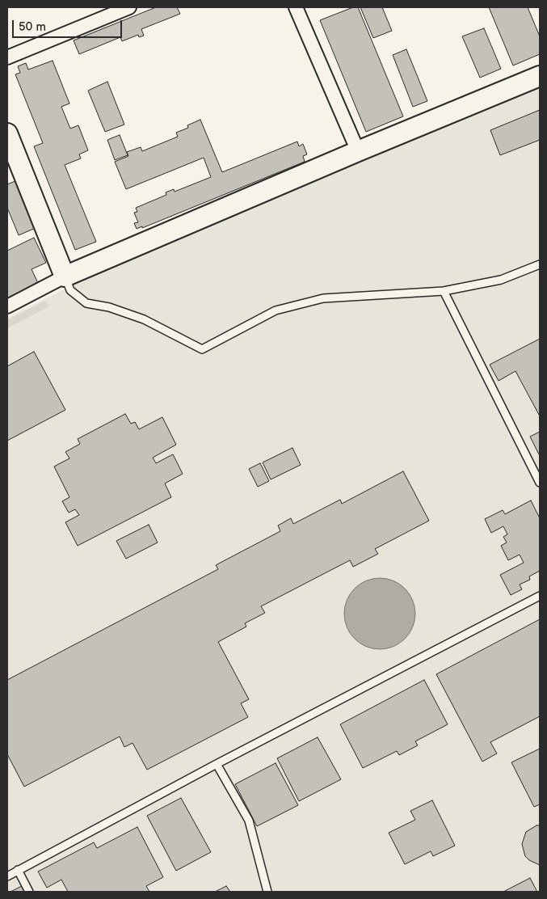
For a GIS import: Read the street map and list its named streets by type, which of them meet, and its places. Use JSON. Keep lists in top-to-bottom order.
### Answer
{
  "scale_bar": "50 m"
}
